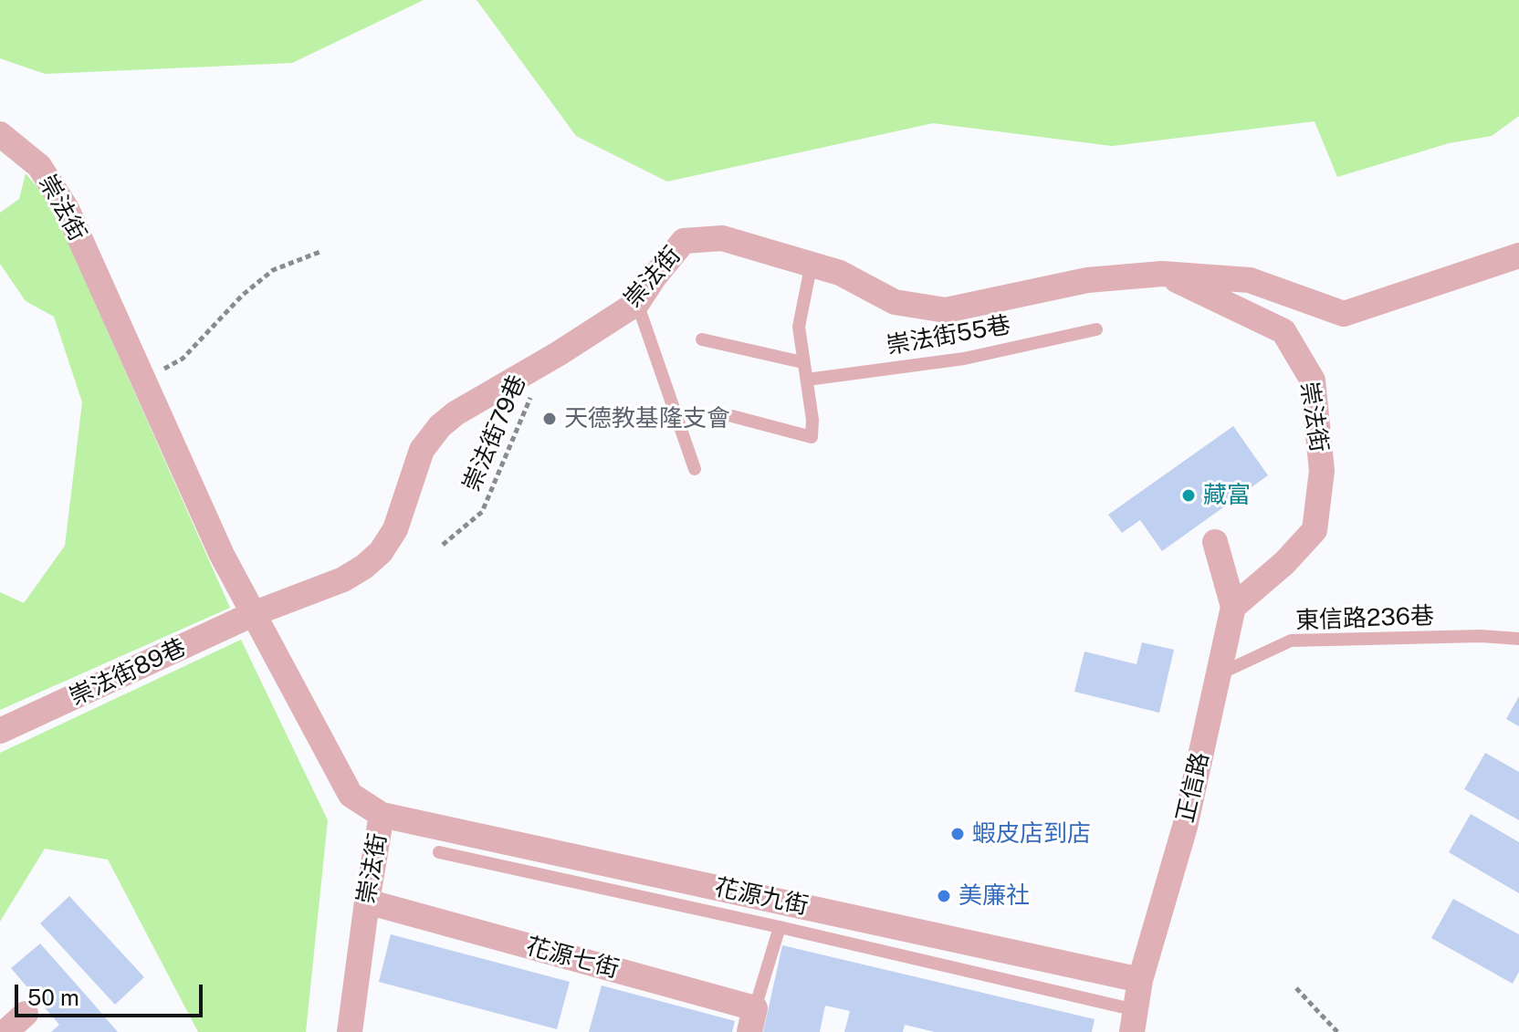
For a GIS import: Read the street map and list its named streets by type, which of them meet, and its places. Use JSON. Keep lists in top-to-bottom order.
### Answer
{
  "streets": {
    "street": [
      "崇法街",
      "崇法街89巷",
      "正信路",
      "花源九街",
      "花源七街"
    ],
    "lane": ["崇法街55巷", "東信路236巷"],
    "path": ["崇法街79巷"]
  },
  "crossings": [
    ["崇法街", "崇法街79巷"],
    ["崇法街", "崇法街89巷"],
    ["崇法街", "正信路"],
    ["崇法街", "花源九街"],
    ["崇法街", "花源七街"],
    ["東信路236巷", "正信路"],
    ["正信路", "花源九街"]
  ],
  "places": [
    "天德教基隆支會",
    "藏富",
    "蝦皮店到店",
    "美廉社"
  ],
  "scale_bar": "50 m"
}
